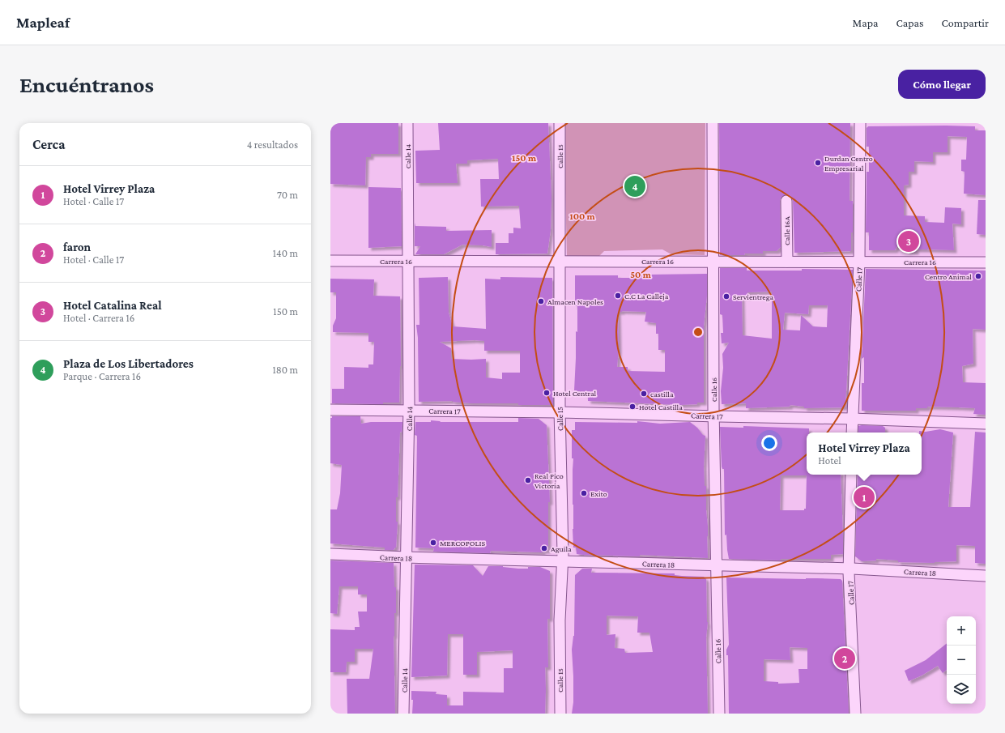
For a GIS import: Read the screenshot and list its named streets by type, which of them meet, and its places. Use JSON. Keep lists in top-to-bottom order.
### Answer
{
  "streets": {
    "street": [
      "Calle 14",
      "Calle 15",
      "Calle 16A",
      "Carrera 16",
      "Calle 17",
      "Calle 16",
      "Carrera 17",
      "Carrera 18"
    ]
  },
  "crossings": [
    ["Calle 14", "Carrera 16"],
    ["Calle 14", "Carrera 17"],
    ["Calle 14", "Carrera 18"],
    ["Calle 15", "Carrera 16"],
    ["Calle 15", "Carrera 17"],
    ["Calle 15", "Carrera 18"],
    ["Calle 16A", "Carrera 16"],
    ["Carrera 16", "Calle 17"],
    ["Carrera 16", "Calle 16"],
    ["Calle 17", "Carrera 17"],
    ["Calle 17", "Carrera 18"],
    ["Calle 16", "Carrera 17"],
    ["Calle 16", "Carrera 18"]
  ],
  "places": [
    "Durdan Centro Empresarial",
    "Centro Animal",
    "C.C La Calleja",
    "Servientrega",
    "Almacen Napoles",
    "Hotel Central",
    "castilla",
    "Hotel Castilla",
    "Real Pico Victoria",
    "Exito",
    "MERCOPOLIS",
    "Aguila"
  ],
  "page": {
    "header": "Mapleaf",
    "nav": ["Mapa", "Capas", "Compartir"],
    "buttons": "Cómo llegar",
    "title": "Encuéntranos",
    "heading": ["Cerca", "4 resultados"],
    "list": [
      {
        "mark": "1",
        "name": "Hotel Virrey Plaza",
        "note": "Hotel · Calle 17",
        "value": "70 m"
      },
      {
        "mark": "2",
        "name": "faron",
        "note": "Hotel · Calle 17",
        "value": "140 m"
      },
      {
        "mark": "3",
        "name": "Hotel Catalina Real",
        "note": "Hotel · Carrera 16",
        "value": "150 m"
      },
      {
        "mark": "4",
        "name": "Plaza de Los Libertadores",
        "note": "Parque · Carrera 16",
        "value": "180 m"
      }
    ],
    "pins": [
      "4",
      "3",
      "1",
      "2"
    ],
    "popup": ["Hotel Virrey Plaza", "Hotel"],
    "map_buttons": ["+", "−"]
  },
  "rings": ["150 m", "100 m", "50 m"]
}
